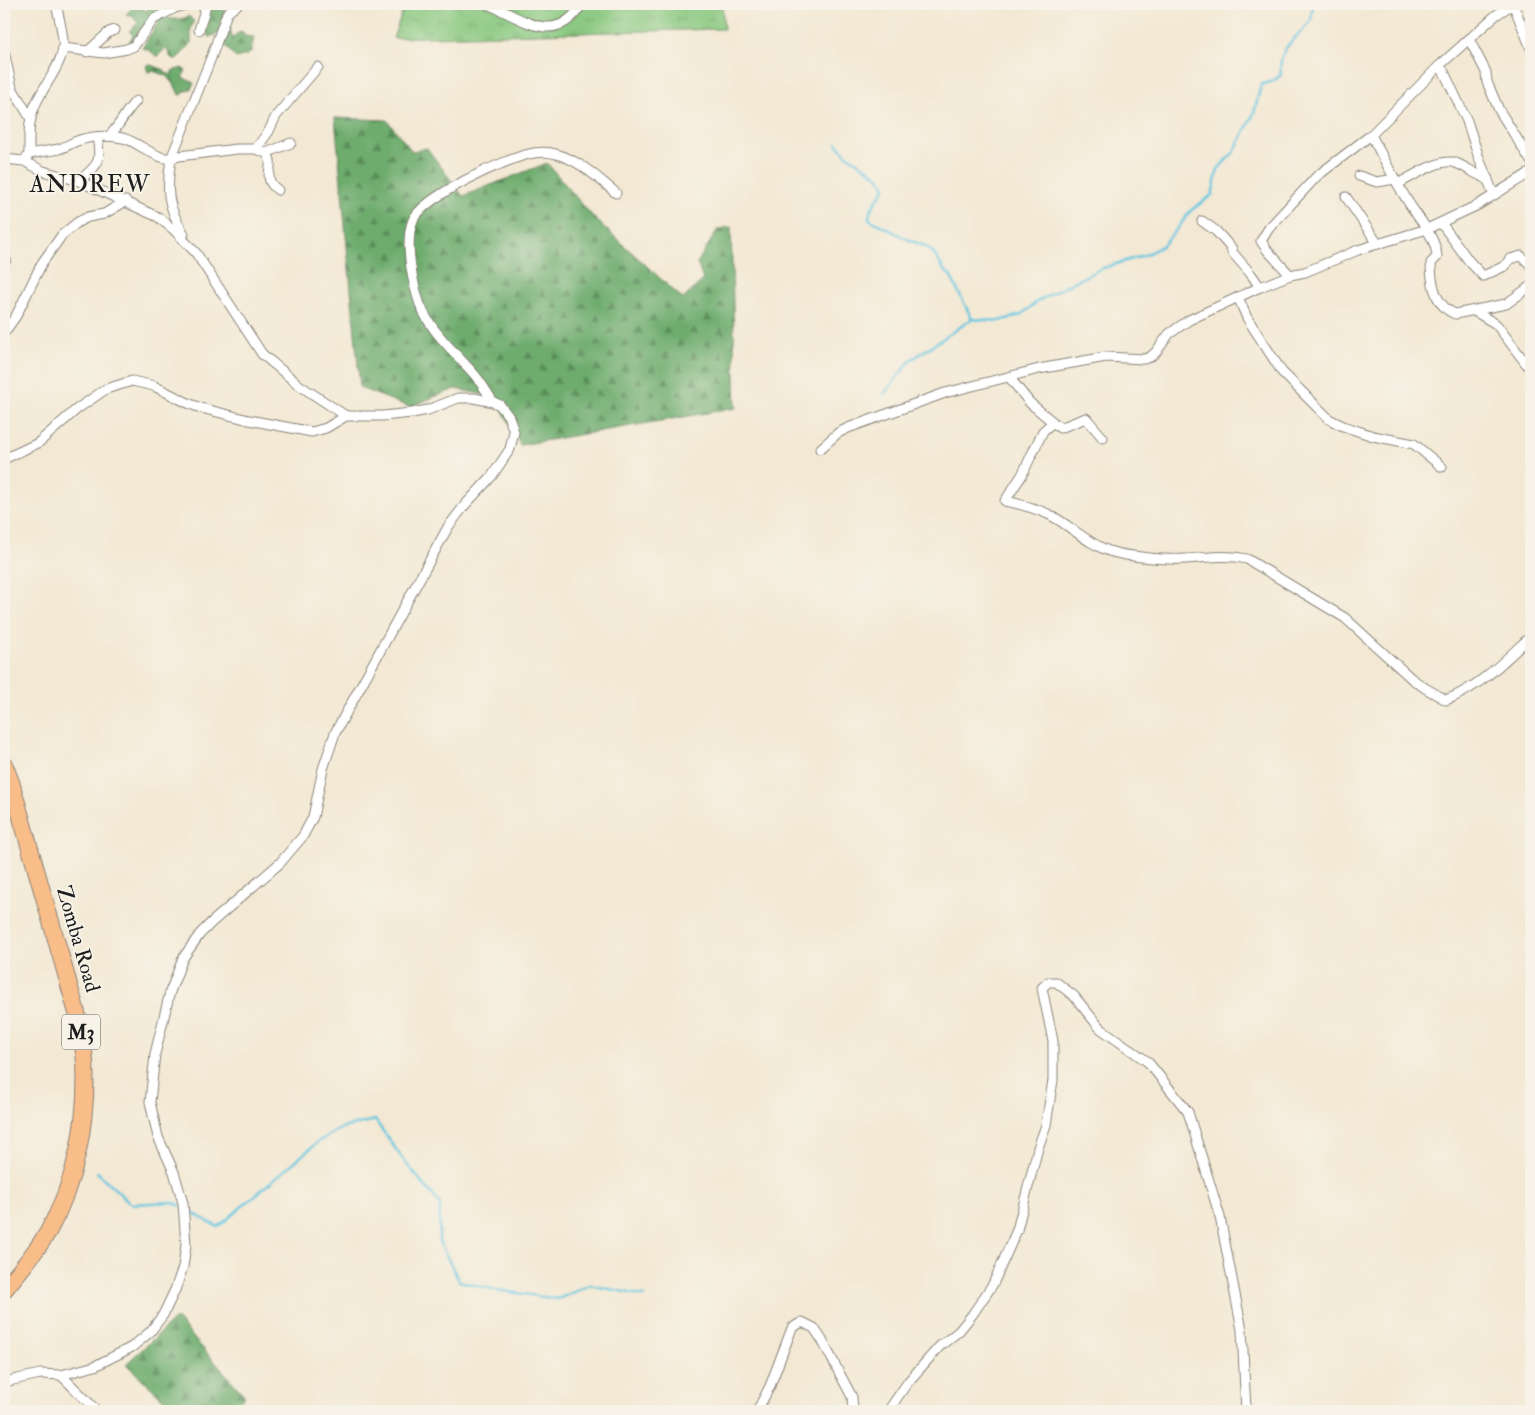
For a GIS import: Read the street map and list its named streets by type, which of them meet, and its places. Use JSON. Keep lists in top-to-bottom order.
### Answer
{
  "streets": {
    "highway": ["Zomba Road", "M3"]
  },
  "districts": ["ANDREW"]
}
